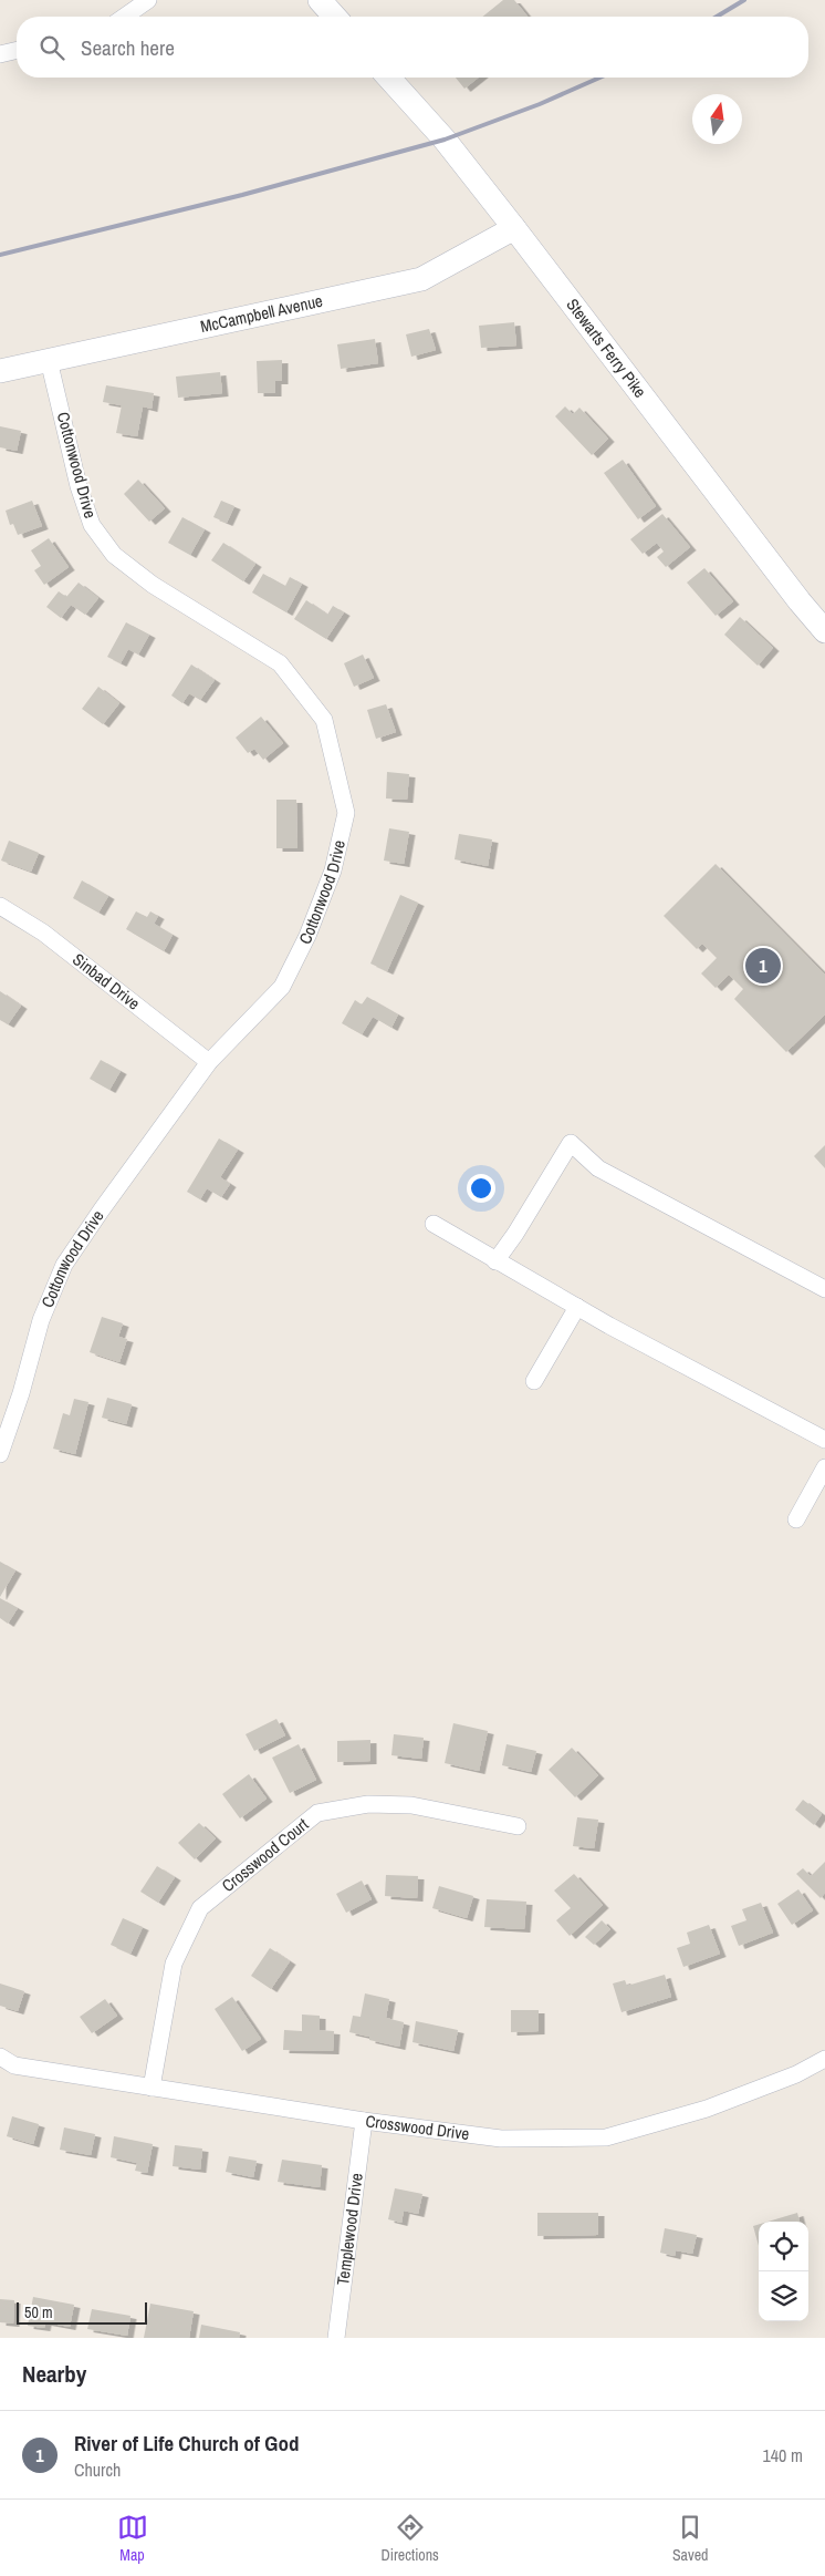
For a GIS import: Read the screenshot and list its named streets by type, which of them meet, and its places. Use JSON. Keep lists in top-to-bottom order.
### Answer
{
  "streets": {
    "main road": ["McCampbell Avenue", "Stewarts Ferry Pike"],
    "street": [
      "Cottonwood Drive",
      "Sinbad Drive",
      "Crosswood Court",
      "Crosswood Drive",
      "Templewood Drive"
    ]
  },
  "crossings": [
    ["McCampbell Avenue", "Stewarts Ferry Pike"],
    ["McCampbell Avenue", "Cottonwood Drive"],
    ["Cottonwood Drive", "Sinbad Drive"],
    ["Crosswood Court", "Crosswood Drive"],
    ["Crosswood Drive", "Templewood Drive"]
  ],
  "scale_bar": "50 m",
  "north": "top",
  "page": {
    "search": "Search here",
    "pins": "1",
    "scale": "50 m",
    "heading": "Nearby",
    "list": [
      {
        "mark": "1",
        "name": "River of Life Church of God",
        "note": "Church",
        "value": "140 m"
      }
    ],
    "nav": ["Map", "Directions", "Saved"]
  }
}
